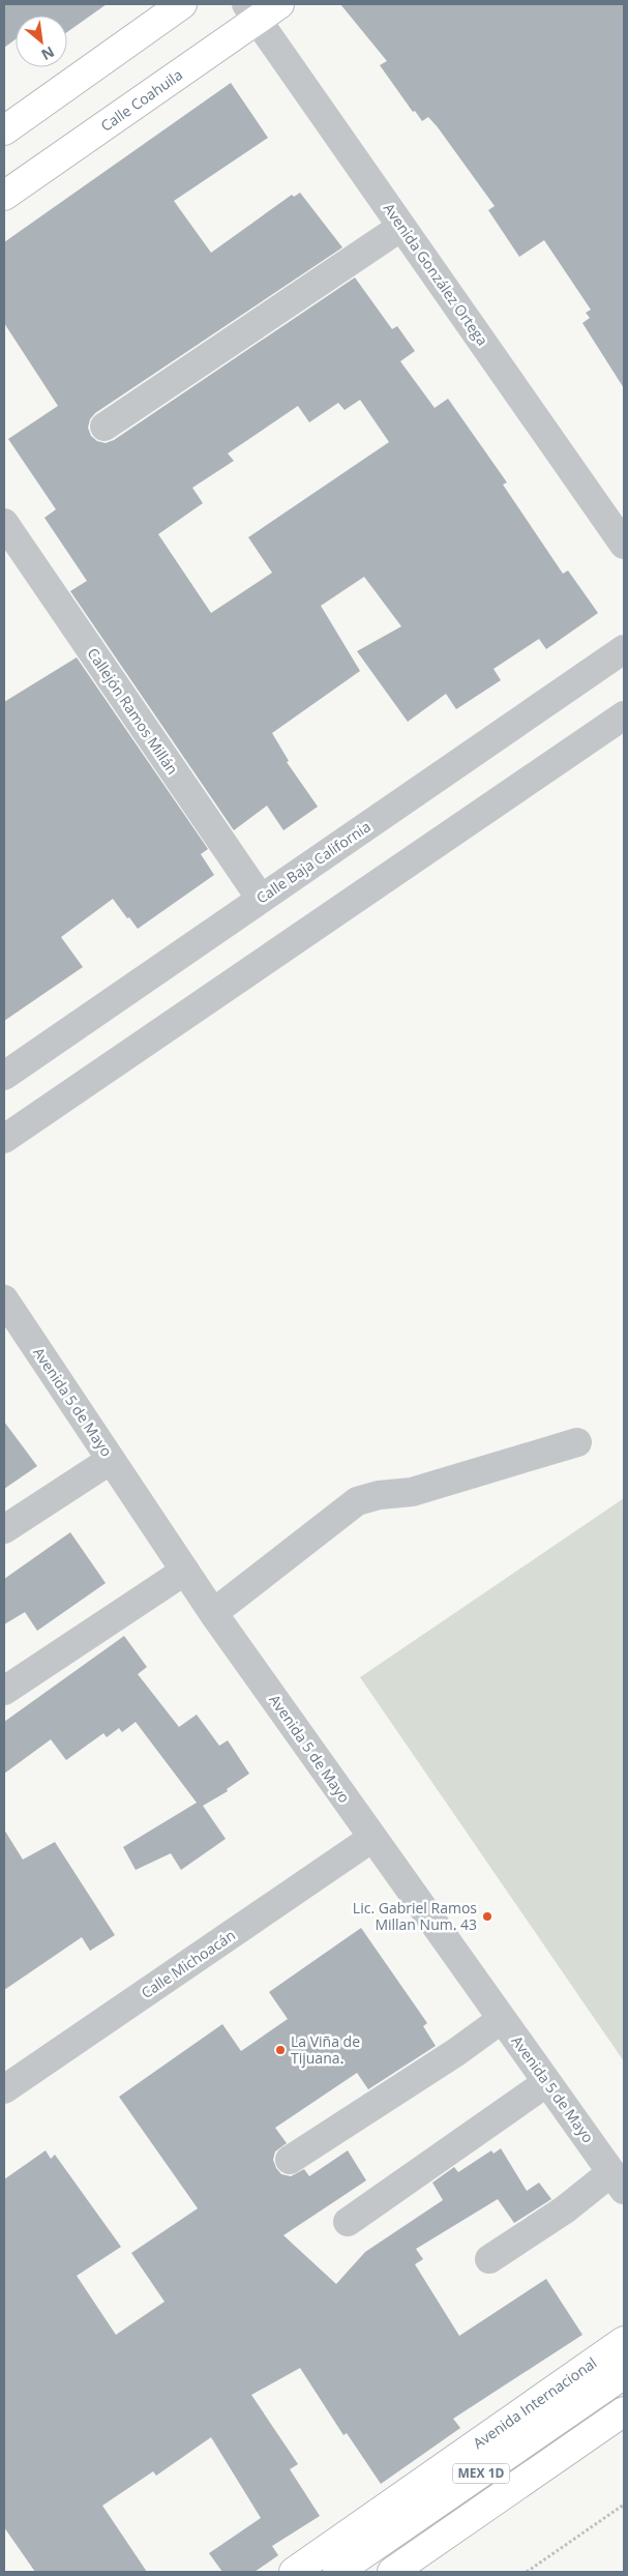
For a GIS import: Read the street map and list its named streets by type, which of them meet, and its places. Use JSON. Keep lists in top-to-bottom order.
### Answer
{
  "streets": {
    "main road": ["Calle Coahuila", "Avenida Internacional", "MEX 1D"],
    "street": [
      "Avenida González Ortega",
      "Callejón Ramos Millán",
      "Calle Baja California",
      "Avenida 5 de Mayo",
      "Calle Michoacán"
    ]
  },
  "crossings": [
    ["Calle Coahuila", "Avenida González Ortega"],
    ["Callejón Ramos Millán", "Calle Baja California"],
    ["Avenida 5 de Mayo", "Calle Michoacán"]
  ],
  "places": ["Lic. Gabriel Ramos Millan Num. 43", "La Viña de Tijuana."],
  "north": "bottom right"
}
